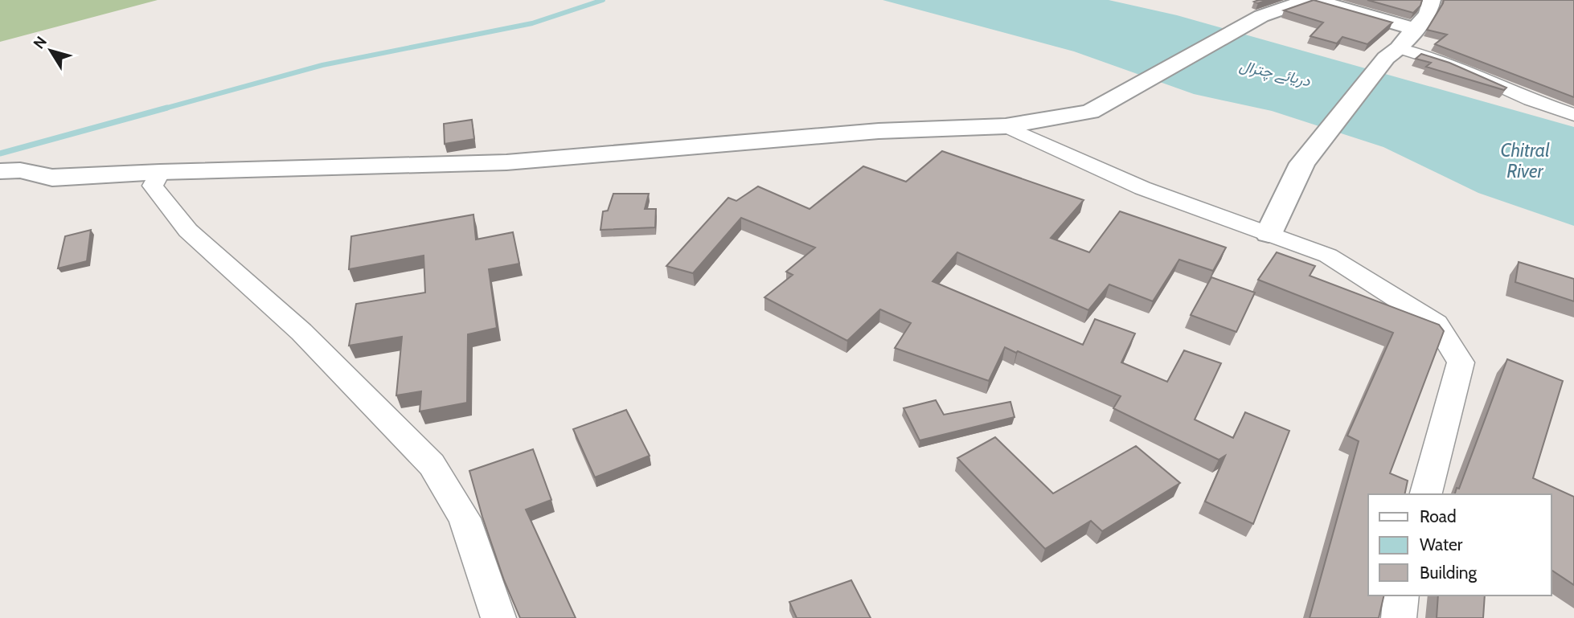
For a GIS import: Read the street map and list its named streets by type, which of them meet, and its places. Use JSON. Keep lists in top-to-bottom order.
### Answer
{
  "water": ["دریائے چترال", "Chitral River"],
  "legend": ["Road", "Water", "Building"],
  "north": "top left"
}
